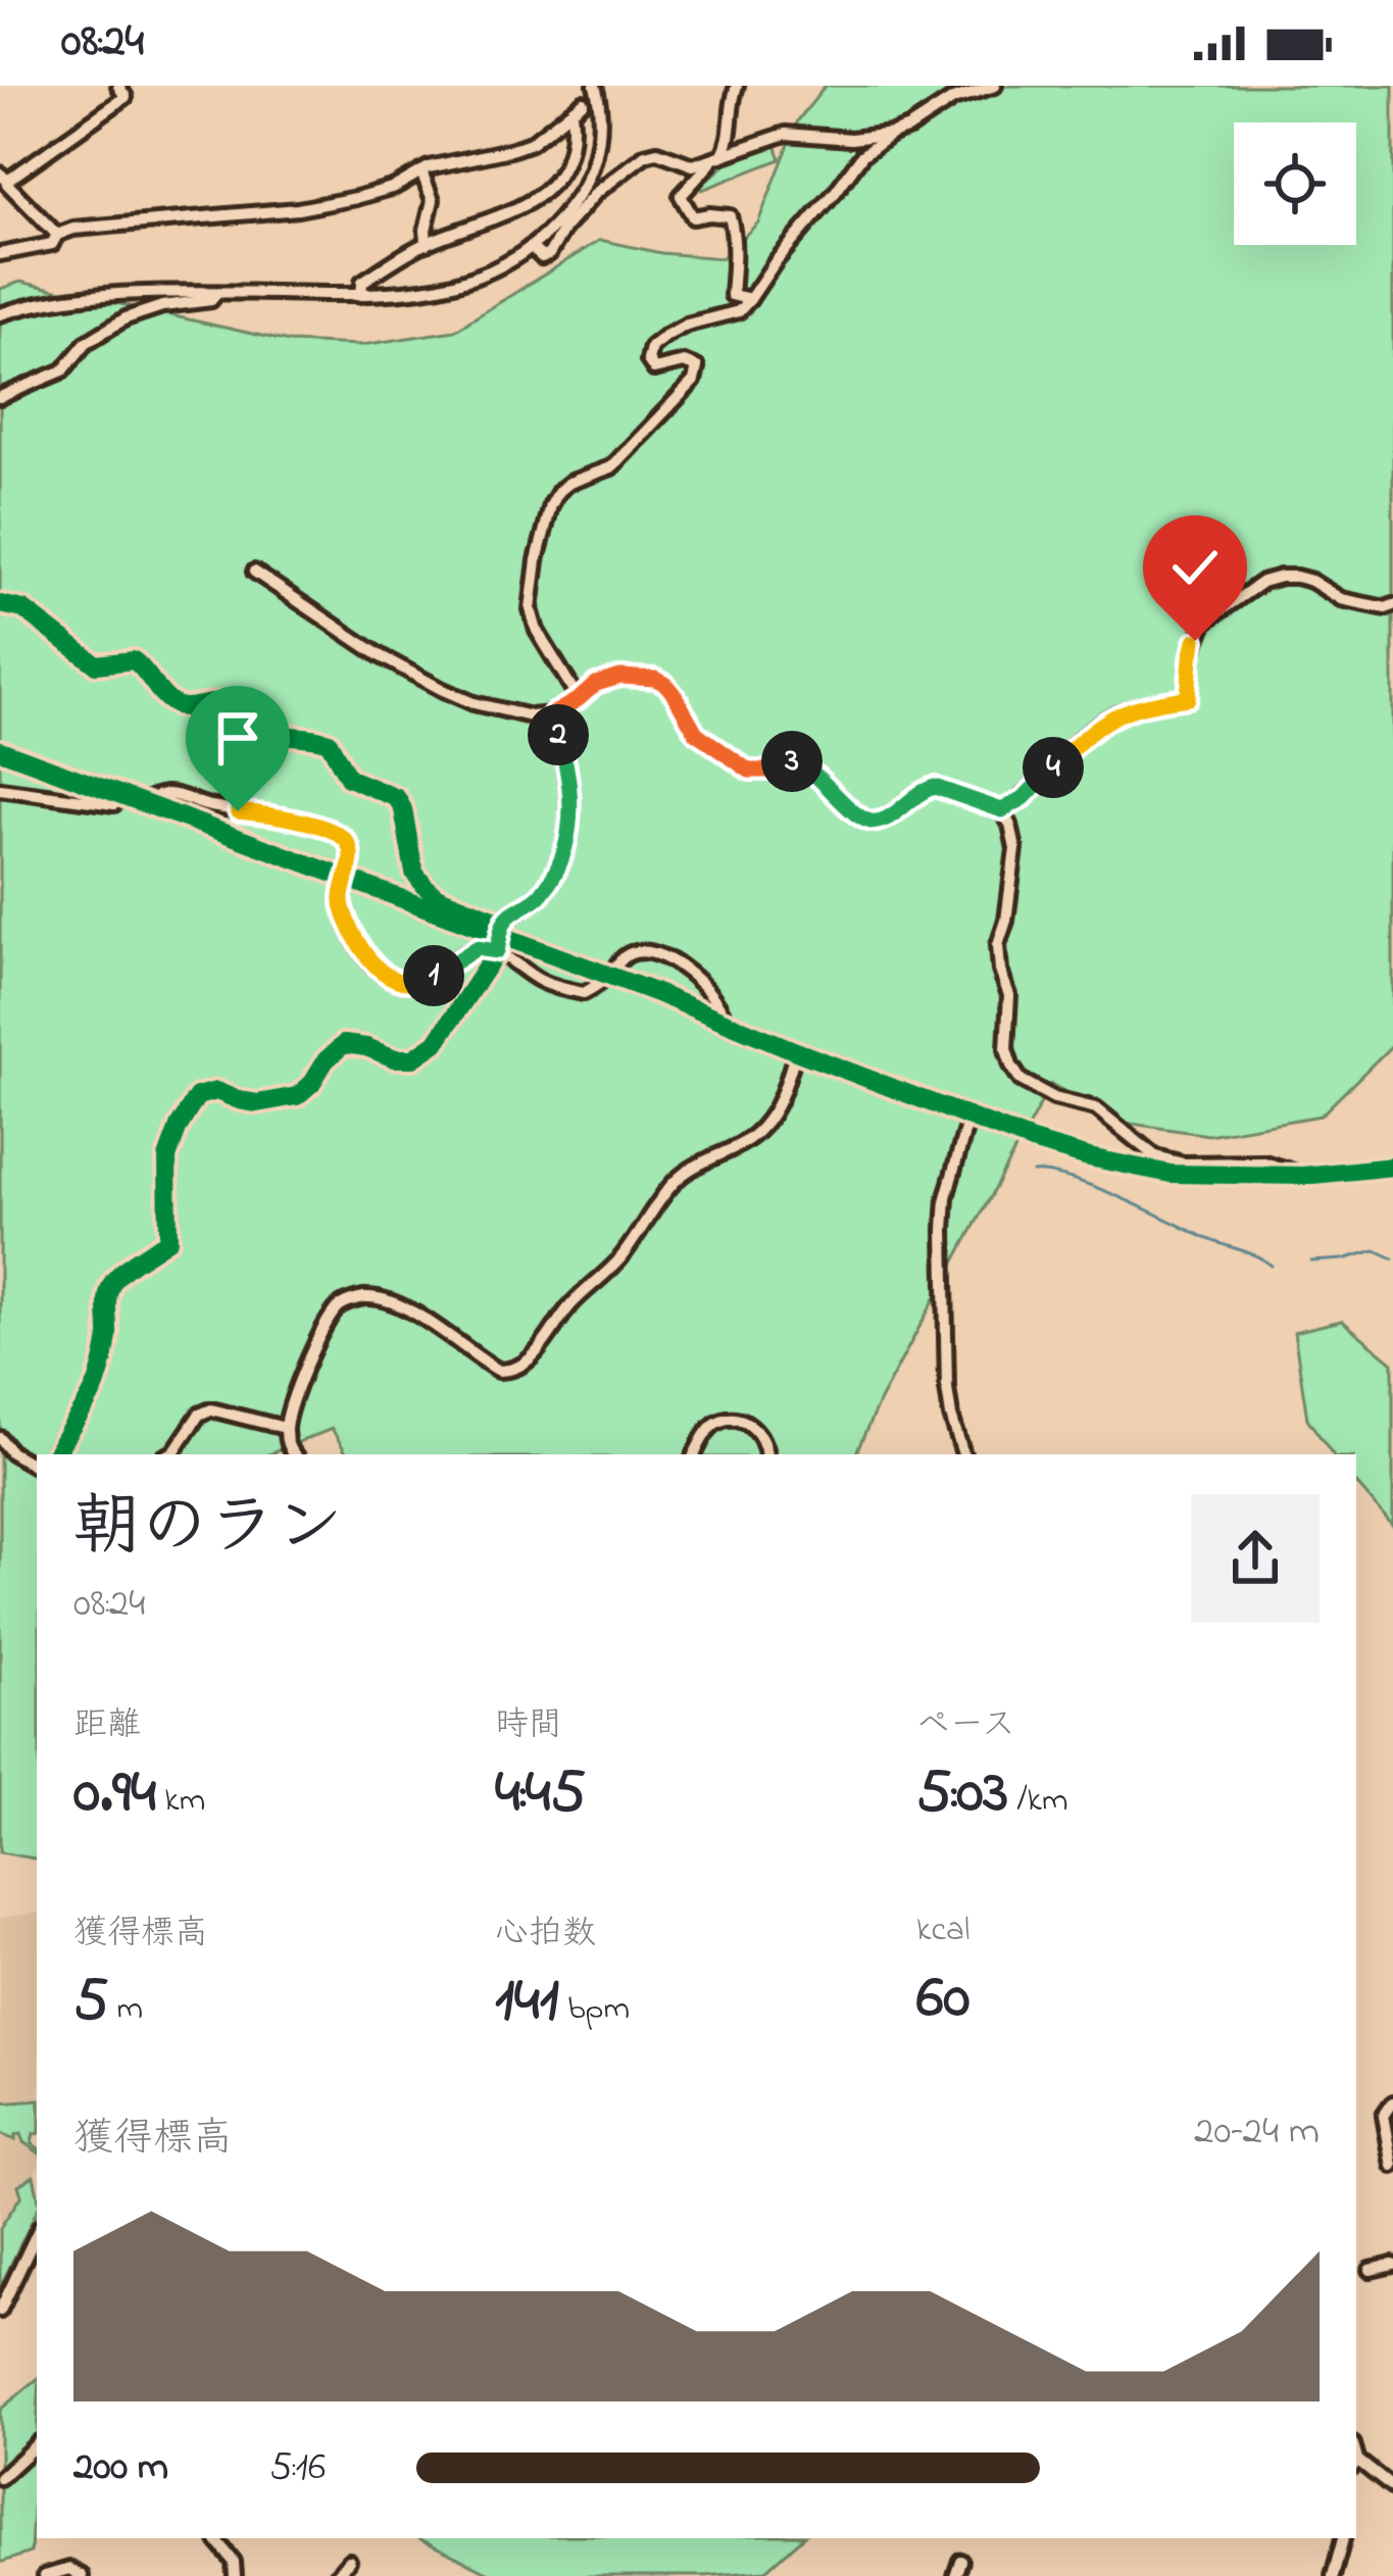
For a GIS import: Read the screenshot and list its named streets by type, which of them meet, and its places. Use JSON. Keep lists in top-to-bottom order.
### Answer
{
  "page": {
    "status": "08:24",
    "pins": [
      "2",
      "3",
      "4",
      "1"
    ],
    "heading": ["朝のラン", "08:24"],
    "stats": [
      ["距離", "0.94 km"],
      ["時間", "4:45"],
      ["ペース", "5:03 /km"],
      ["獲得標高", "5 m"],
      ["心拍数", "141 bpm"],
      ["kcal", "60"]
    ],
    "chart": ["獲得標高", "20–24 m"],
    "list": [
      {
        "name": "200 m",
        "note": "5:16"
      }
    ]
  }
}
